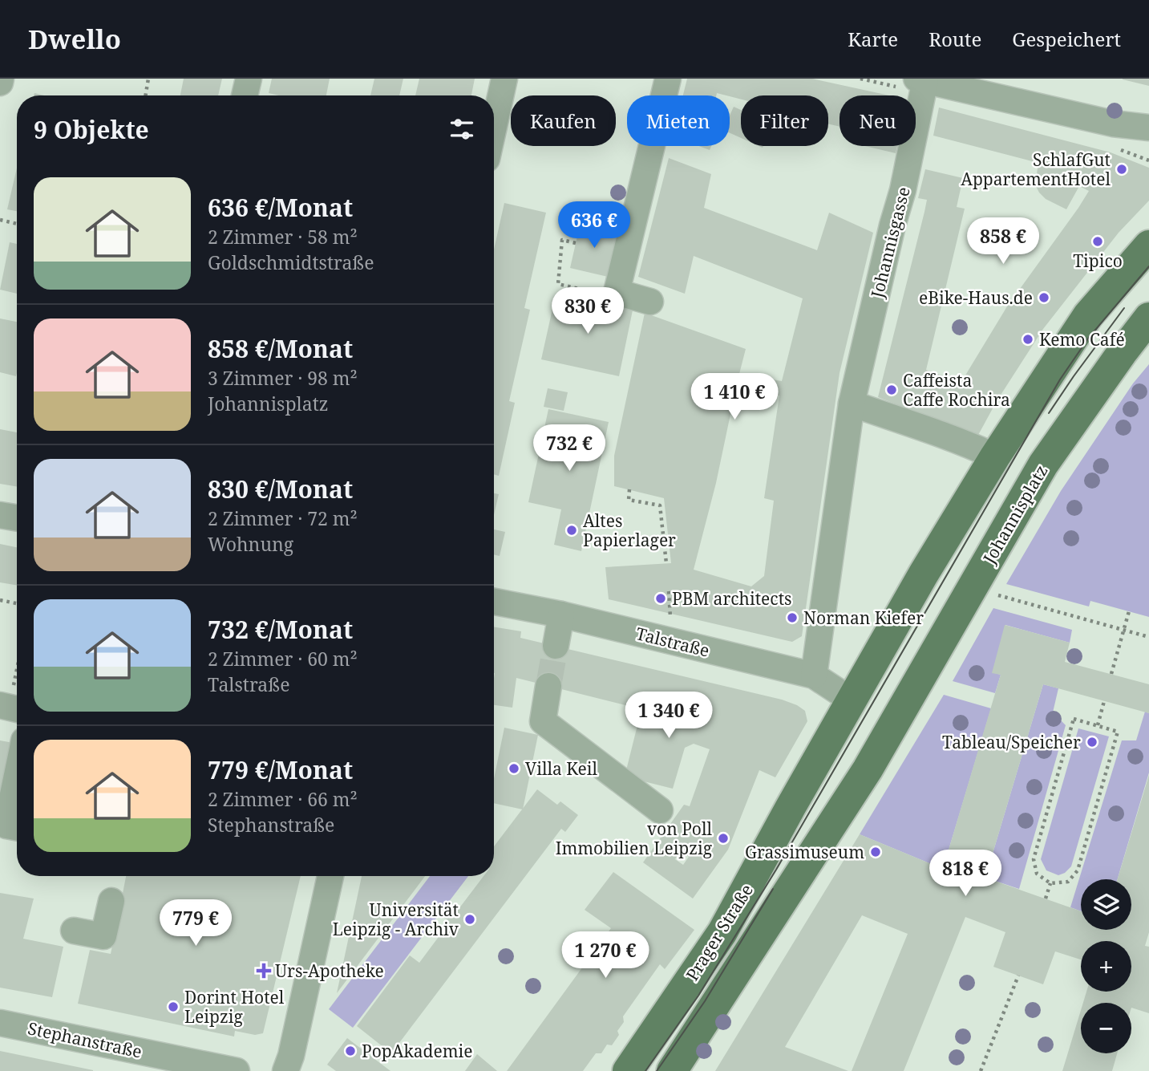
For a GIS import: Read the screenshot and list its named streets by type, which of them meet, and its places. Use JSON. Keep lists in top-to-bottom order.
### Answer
{
  "streets": {
    "main road": ["Johannisplatz", "Prager Straße"],
    "street": ["Johannisgasse", "Talstraße", "Stephanstraße"]
  },
  "crossings": [
    ["Johannisplatz", "Prager Straße"],
    ["Talstraße", "Prager Straße"]
  ],
  "places": {
    "other": [
      "SchlafGut AppartementHotel",
      "Tipico",
      "eBike-Haus.de",
      "Kemo Café",
      "Caffeista Caffe Rochira",
      "Altes Papierlager",
      "PBM architects",
      "Norman Kiefer",
      "Tableau/Speicher",
      "Villa Keil",
      "von Poll Immobilien Leipzig",
      "Grassimuseum",
      "Universität Leipzig - Archiv",
      "Dorint Hotel Leipzig",
      "PopAkademie"
    ],
    "health": ["Urs-Apotheke"]
  },
  "page": {
    "header": "Dwello",
    "nav": ["Karte", "Route", "Gespeichert"],
    "chip": [
      "Kaufen",
      "Mieten",
      "Filter",
      "Neu"
    ],
    "heading": "9 Objekte",
    "list": [
      {
        "name": "636 €/Monat",
        "note": "2 Zimmer · 58 m² · Goldschmidtstraße"
      },
      {
        "name": "858 €/Monat",
        "note": "3 Zimmer · 98 m² · Johannisplatz"
      },
      {
        "name": "830 €/Monat",
        "note": "2 Zimmer · 72 m² · Wohnung"
      },
      {
        "name": "732 €/Monat",
        "note": "2 Zimmer · 60 m² · Talstraße"
      },
      {
        "name": "779 €/Monat",
        "note": "2 Zimmer · 66 m² · Stephanstraße"
      }
    ],
    "price": [
      "636 €",
      "858 €",
      "830 €",
      "1 410 €",
      "732 €",
      "1 340 €",
      "818 €",
      "779 €",
      "1 270 €"
    ],
    "map_buttons": ["+", "−"]
  }
}
